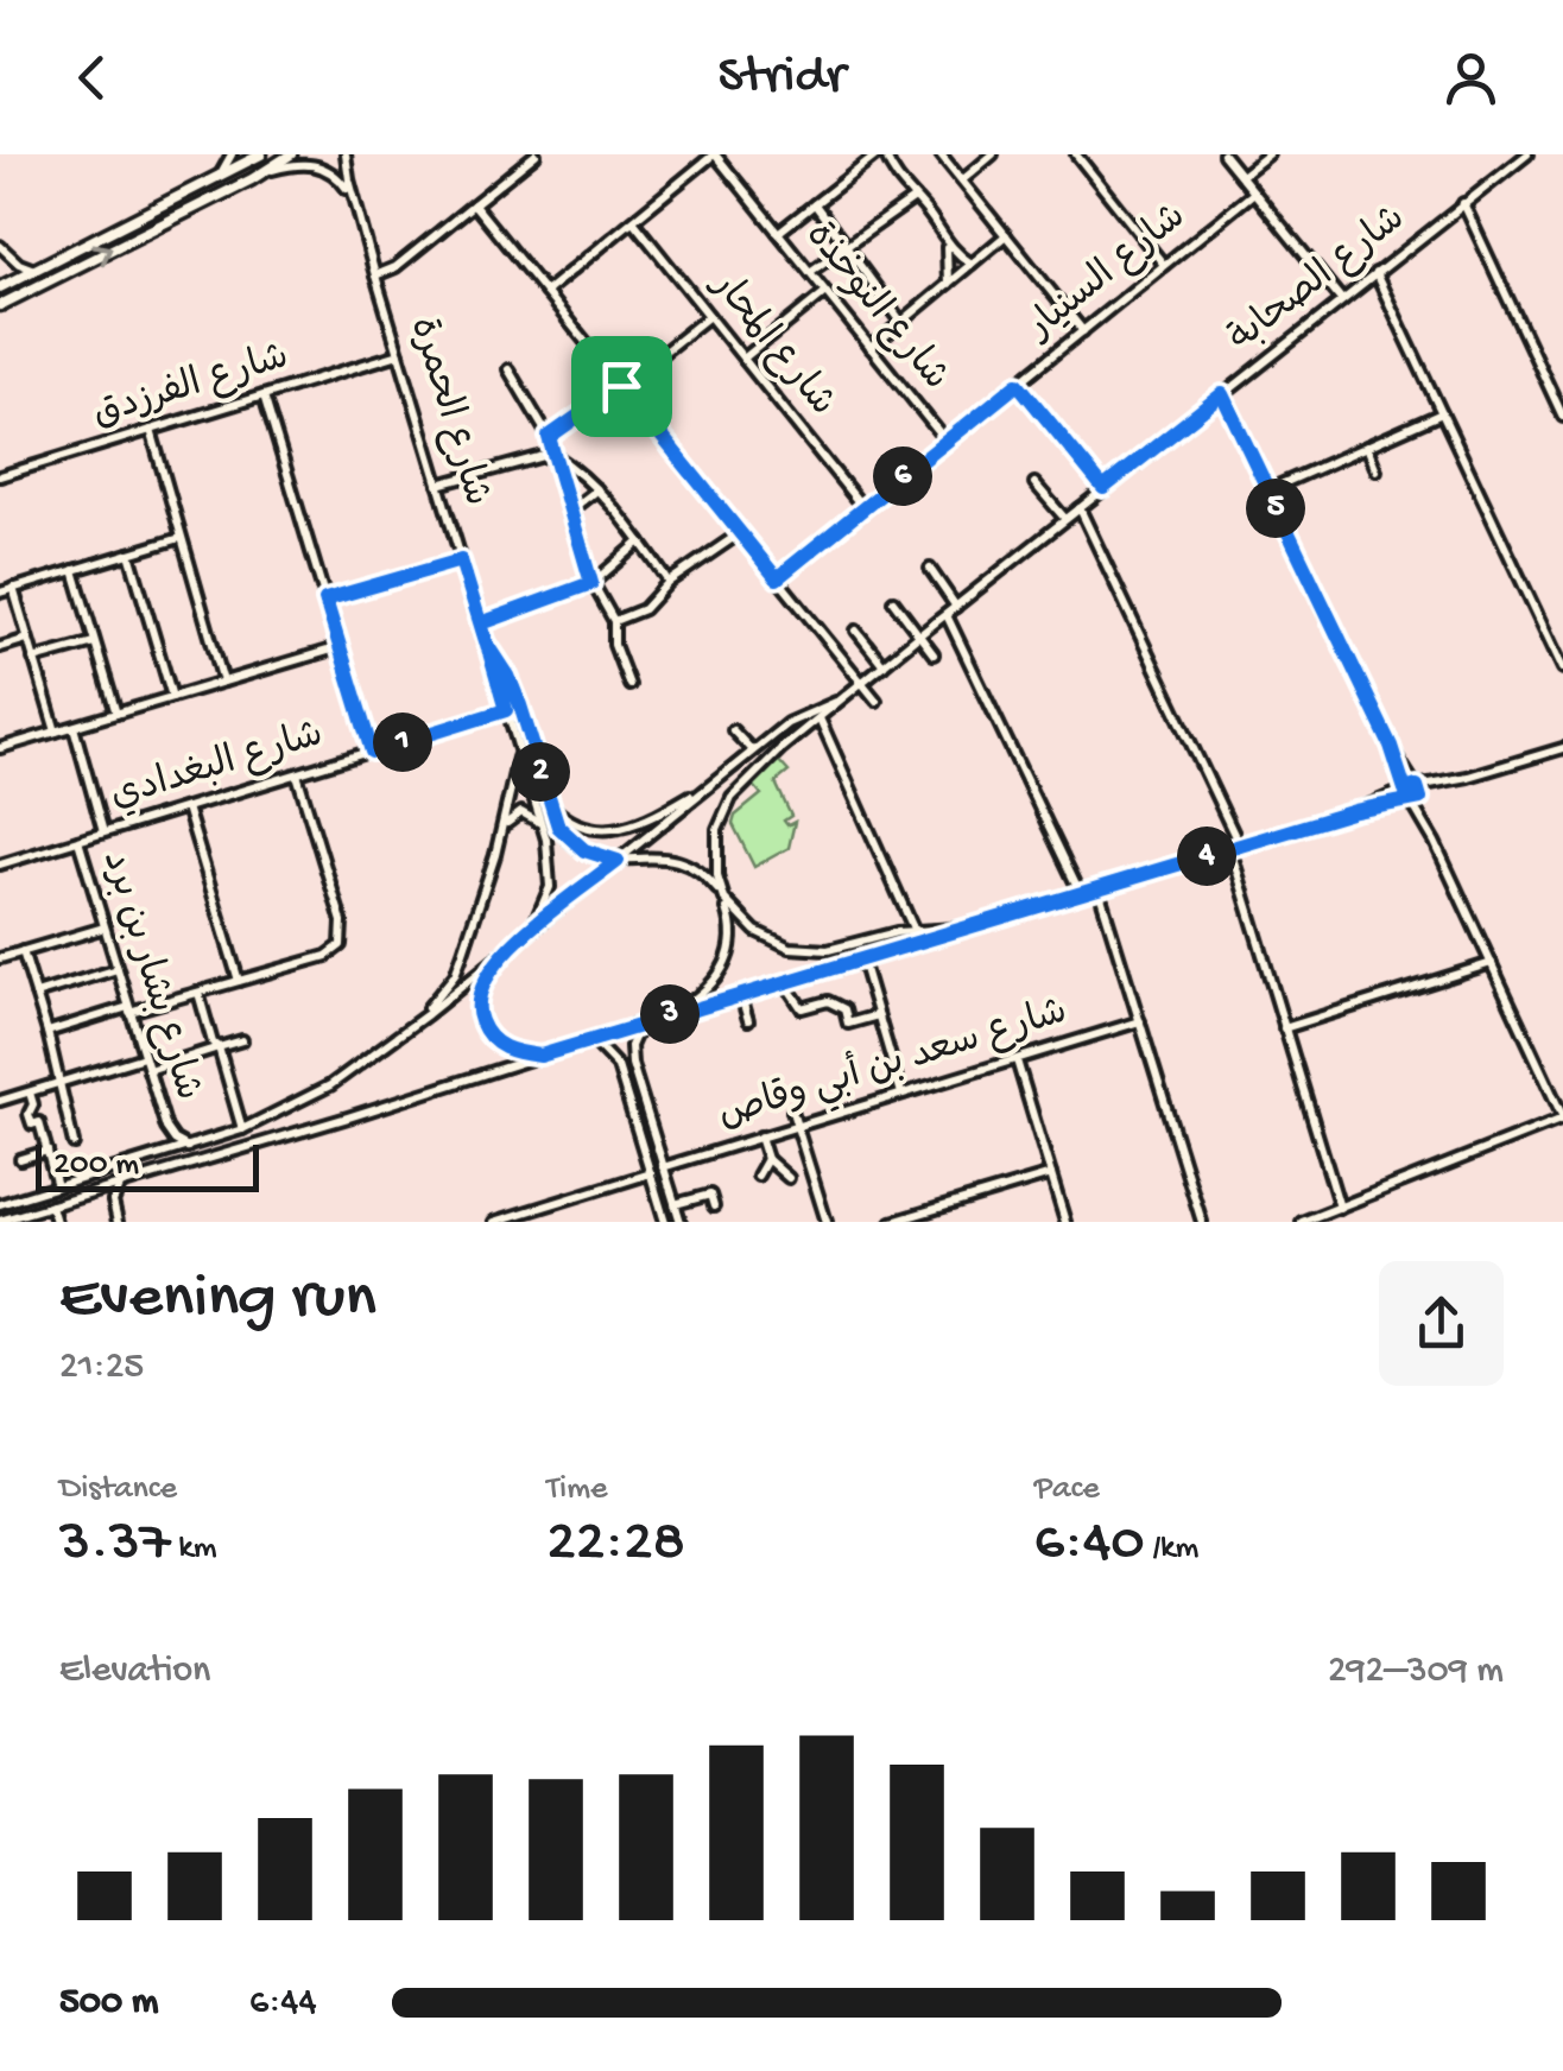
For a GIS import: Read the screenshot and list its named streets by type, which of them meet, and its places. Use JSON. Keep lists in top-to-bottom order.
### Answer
{
  "streets": {
    "street": [
      "شارع السنيار",
      "شارع الصحابة",
      "شارع النوخذة",
      "شارع المحار",
      "شارع الفرزدق",
      "شارع الحمرة",
      "شارع البغدادي",
      "شارع بشار بن برد",
      "شارع سعد بن أبي وقاص"
    ]
  },
  "crossings": [
    ["شارع السنيار", "شارع النوخذة"],
    ["شارع السنيار", "شارع المحار"],
    ["شارع الفرزدق", "شارع الحمرة"],
    ["شارع الحمرة", "شارع البغدادي"],
    ["شارع البغدادي", "شارع بشار بن برد"]
  ],
  "scale_bar": "200 m",
  "page": {
    "header": "Stridr",
    "pins": [
      "6",
      "5",
      "1",
      "2",
      "4",
      "3"
    ],
    "scale": "200 m",
    "heading": ["Evening run", "21:25"],
    "stats": [
      ["Distance", "3.37 km"],
      ["Time", "22:28"],
      ["Pace", "6:40 /km"]
    ],
    "chart": ["Elevation", "292–309 m"],
    "list": [
      {
        "name": "500 m",
        "note": "6:44"
      }
    ]
  }
}
